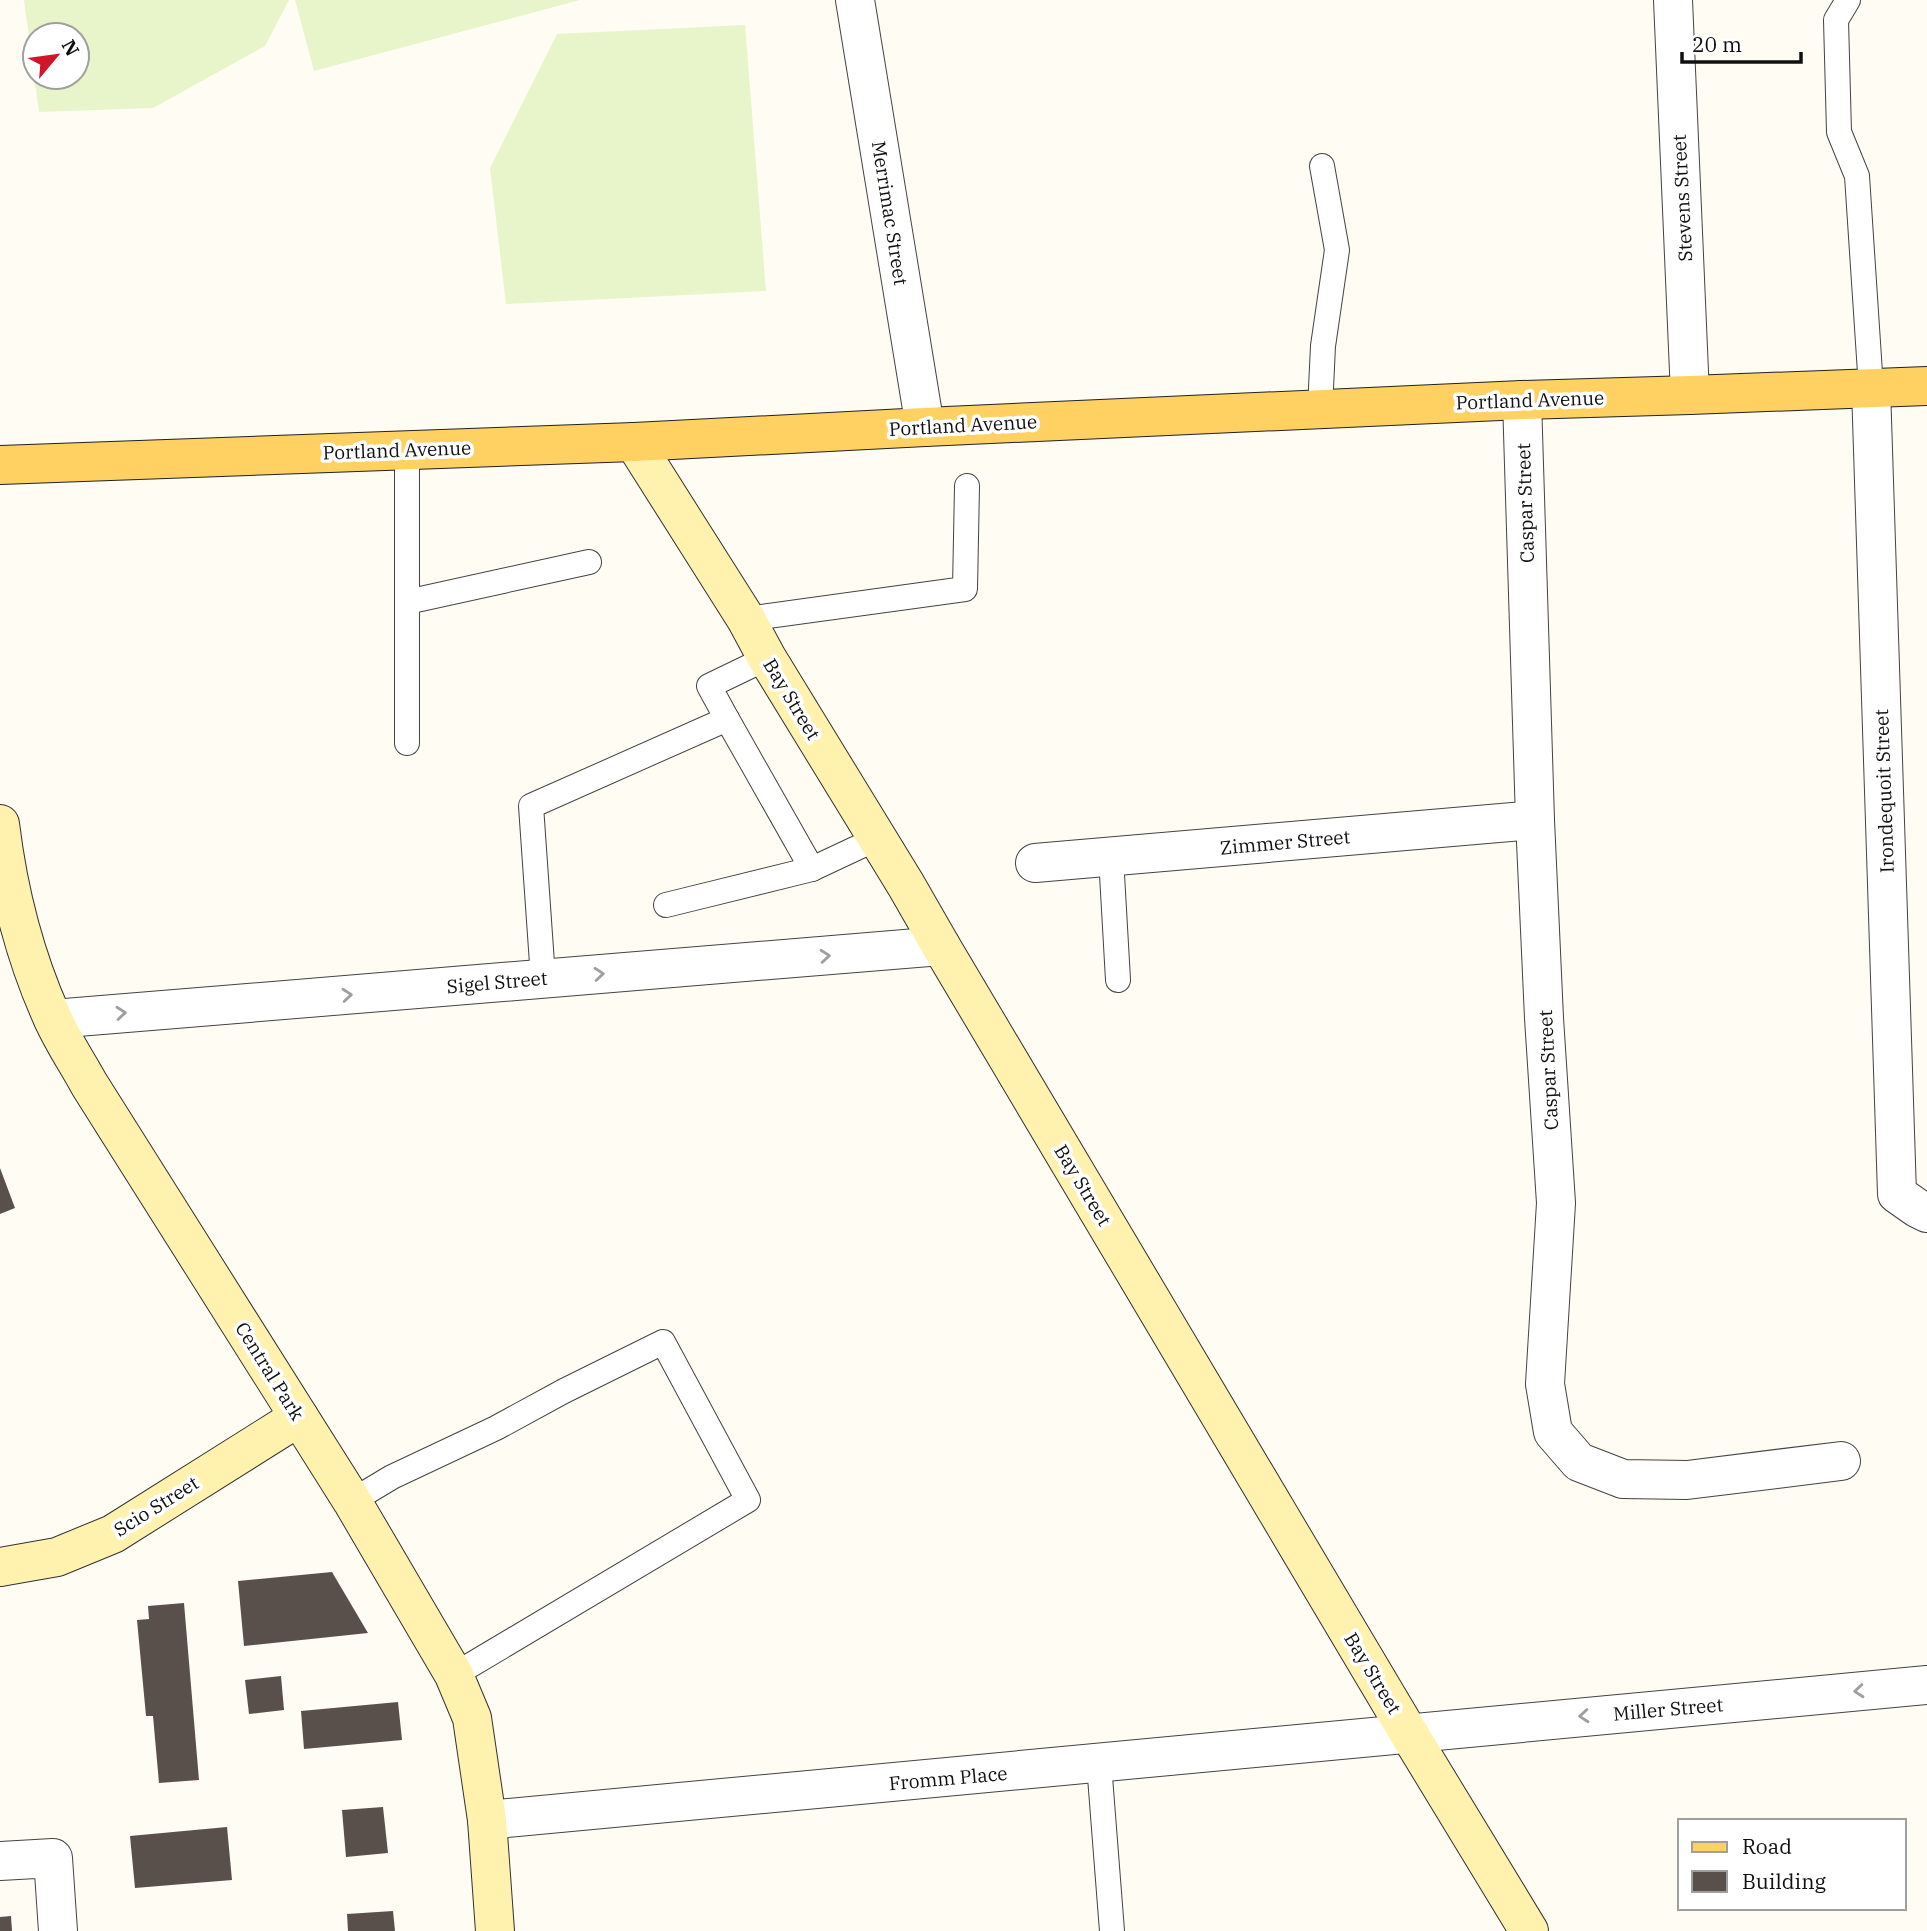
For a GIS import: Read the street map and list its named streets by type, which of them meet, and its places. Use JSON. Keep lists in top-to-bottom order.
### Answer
{
  "streets": {
    "main road": ["Portland Avenue"],
    "street": [
      "Stevens Street",
      "Merrimac Street",
      "Caspar Street",
      "Bay Street",
      "Irondequoit Street",
      "Zimmer Street",
      "Sigel Street",
      "Central Park",
      "Scio Street",
      "Miller Street",
      "Fromm Place"
    ]
  },
  "crossings": [
    ["Stevens Street", "Portland Avenue"],
    ["Merrimac Street", "Portland Avenue"],
    ["Portland Avenue", "Caspar Street"],
    ["Portland Avenue", "Bay Street"],
    ["Portland Avenue", "Irondequoit Street"],
    ["Caspar Street", "Zimmer Street"],
    ["Bay Street", "Sigel Street"],
    ["Bay Street", "Miller Street"],
    ["Bay Street", "Fromm Place"],
    ["Sigel Street", "Central Park"],
    ["Central Park", "Scio Street"],
    ["Central Park", "Fromm Place"],
    ["Miller Street", "Fromm Place"]
  ],
  "one_way": ["Sigel Street", "Miller Street"],
  "legend": ["Road", "Building"],
  "scale_bar": "20 m",
  "north": "top right"
}
